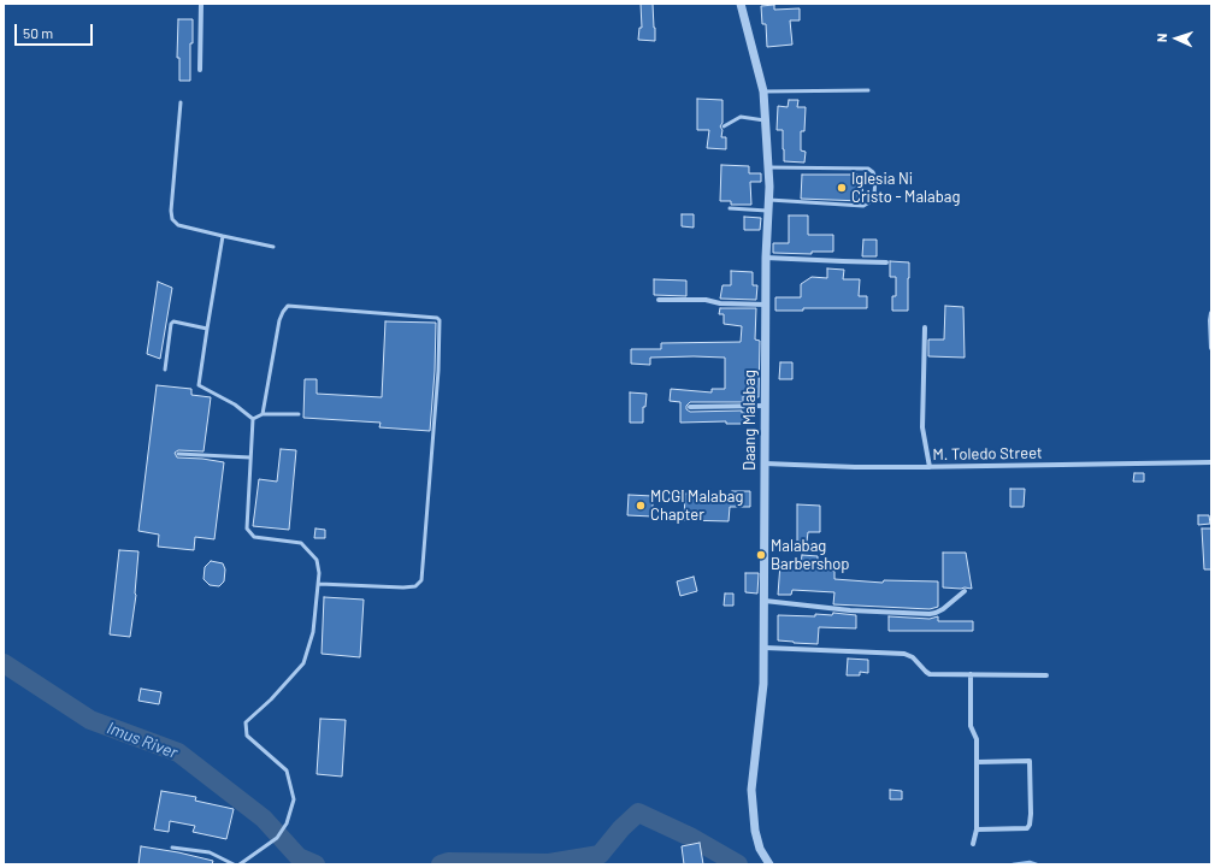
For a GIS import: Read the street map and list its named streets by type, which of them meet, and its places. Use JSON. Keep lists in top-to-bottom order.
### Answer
{
  "streets": {
    "street": ["Daang Malabag", "M. Toledo Street"]
  },
  "crossings": [
    ["Daang Malabag", "M. Toledo Street"]
  ],
  "water": ["Imus River"],
  "places": ["Iglesia Ni Cristo - Malabag", "MCGI Malabag Chapter", "Malabag Barbershop"],
  "scale_bar": "50 m",
  "north": "left"
}
